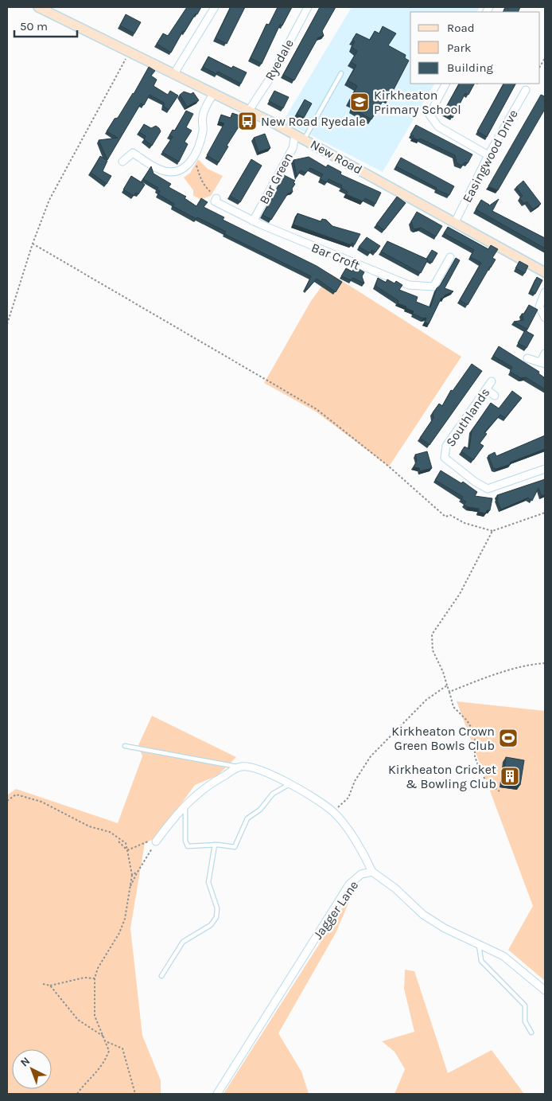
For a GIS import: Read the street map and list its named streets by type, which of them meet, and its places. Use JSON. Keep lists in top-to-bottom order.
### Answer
{
  "streets": {
    "street": [
      "Ryedale",
      "Easingwood Drive",
      "New Road",
      "Bar Green",
      "Bar Croft",
      "Southlands",
      "Jagger Lane"
    ]
  },
  "crossings": [
    ["Ryedale", "New Road"],
    ["Easingwood Drive", "New Road"],
    ["New Road", "Bar Green"],
    ["Bar Green", "Bar Croft"]
  ],
  "places": {
    "school or university": ["Kirkheaton Primary School"],
    "bus stop": ["New Road Ryedale"],
    "sports": ["Kirkheaton Crown Green Bowls Club"],
    "building": ["Kirkheaton Cricket & Bowling Club"]
  },
  "legend": ["Road", "Park", "Building"],
  "scale_bar": "50 m",
  "north": "top left"
}
